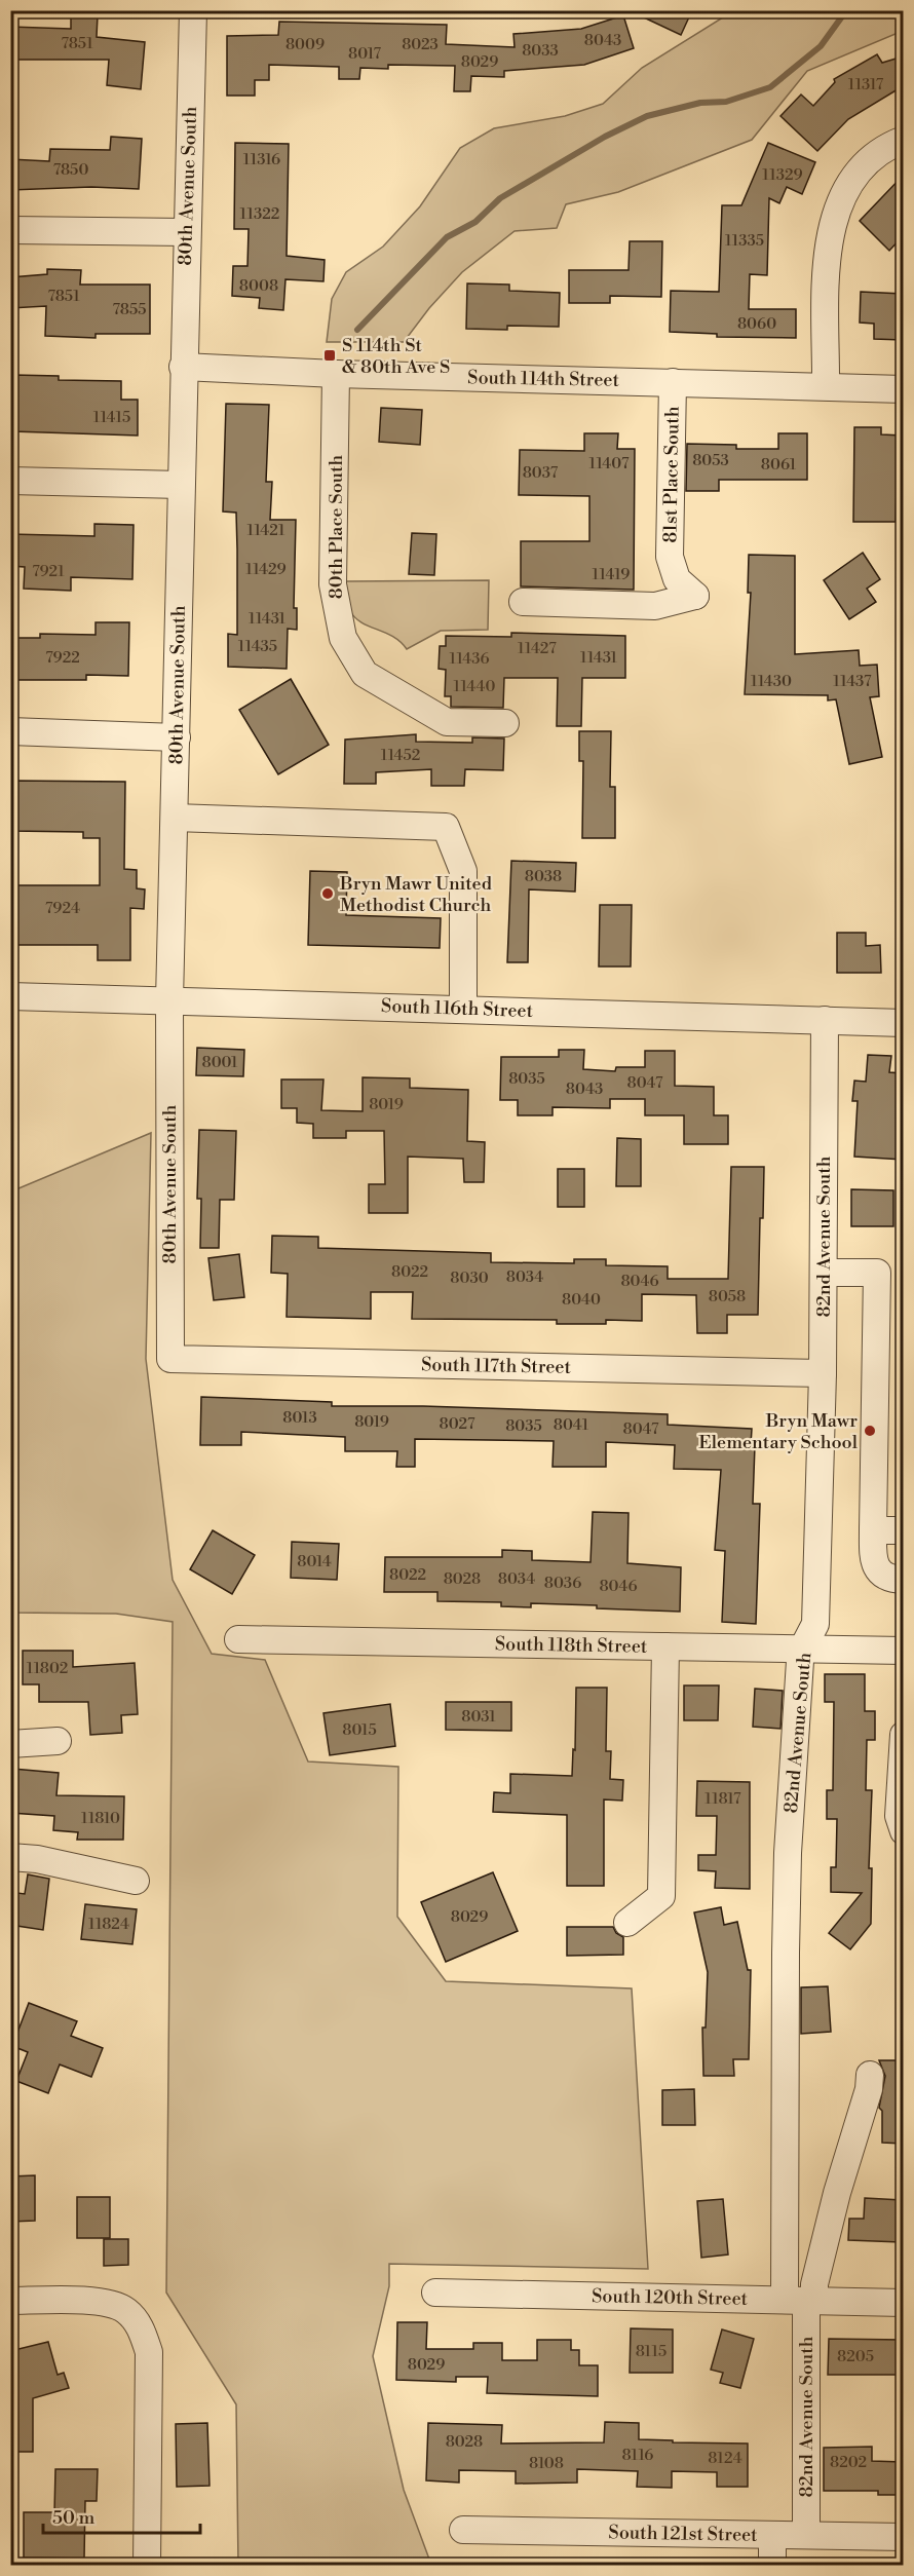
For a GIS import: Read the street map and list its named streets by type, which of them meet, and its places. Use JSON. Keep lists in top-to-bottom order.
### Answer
{
  "streets": {
    "street": [
      "80th Avenue South",
      "South 114th Street",
      "81st Place South",
      "80th Place South",
      "South 116th Street",
      "82nd Avenue South",
      "South 117th Street",
      "South 118th Street",
      "South 120th Street",
      "South 121st Street"
    ]
  },
  "crossings": [
    ["80th Avenue South", "South 114th Street"],
    ["80th Avenue South", "South 116th Street"],
    ["80th Avenue South", "South 117th Street"],
    ["South 114th Street", "81st Place South"],
    ["South 114th Street", "80th Place South"],
    ["South 116th Street", "82nd Avenue South"],
    ["82nd Avenue South", "South 117th Street"],
    ["82nd Avenue South", "South 118th Street"],
    ["82nd Avenue South", "South 120th Street"],
    ["82nd Avenue South", "South 121st Street"]
  ],
  "places": {
    "transit": ["S 114th St & 80th Ave S"],
    "other": ["Bryn Mawr United Methodist Church", "Bryn Mawr Elementary School"]
  },
  "house_numbers": [
    "8043",
    "7851",
    "8009",
    "8023",
    "8033",
    "8017",
    "8029",
    "11317",
    "11316",
    "7850",
    "11329",
    "11322",
    "11335",
    "8008",
    "7851",
    "7855",
    "8060",
    "11415",
    "8053",
    "11407",
    "8061",
    "8037",
    "11421",
    "11429",
    "7921",
    "11419",
    "11431",
    "11435",
    "11427",
    "7922",
    "11431",
    "11436",
    "11430",
    "11437",
    "11440",
    "11452",
    "8038",
    "7924",
    "8001",
    "8035",
    "8047",
    "8043",
    "8019",
    "8022",
    "8034",
    "8030",
    "8046",
    "8058",
    "8040",
    "8013",
    "8019",
    "8027",
    "8041",
    "8035",
    "8047",
    "8014",
    "8022",
    "8028",
    "8034",
    "8036",
    "8046",
    "11802",
    "8031",
    "8015",
    "11817",
    "11810",
    "8029",
    "11824",
    "8115",
    "8205",
    "8029",
    "8028",
    "8116",
    "8124",
    "8202",
    "8108"
  ],
  "scale_bar": "50 m"
}
